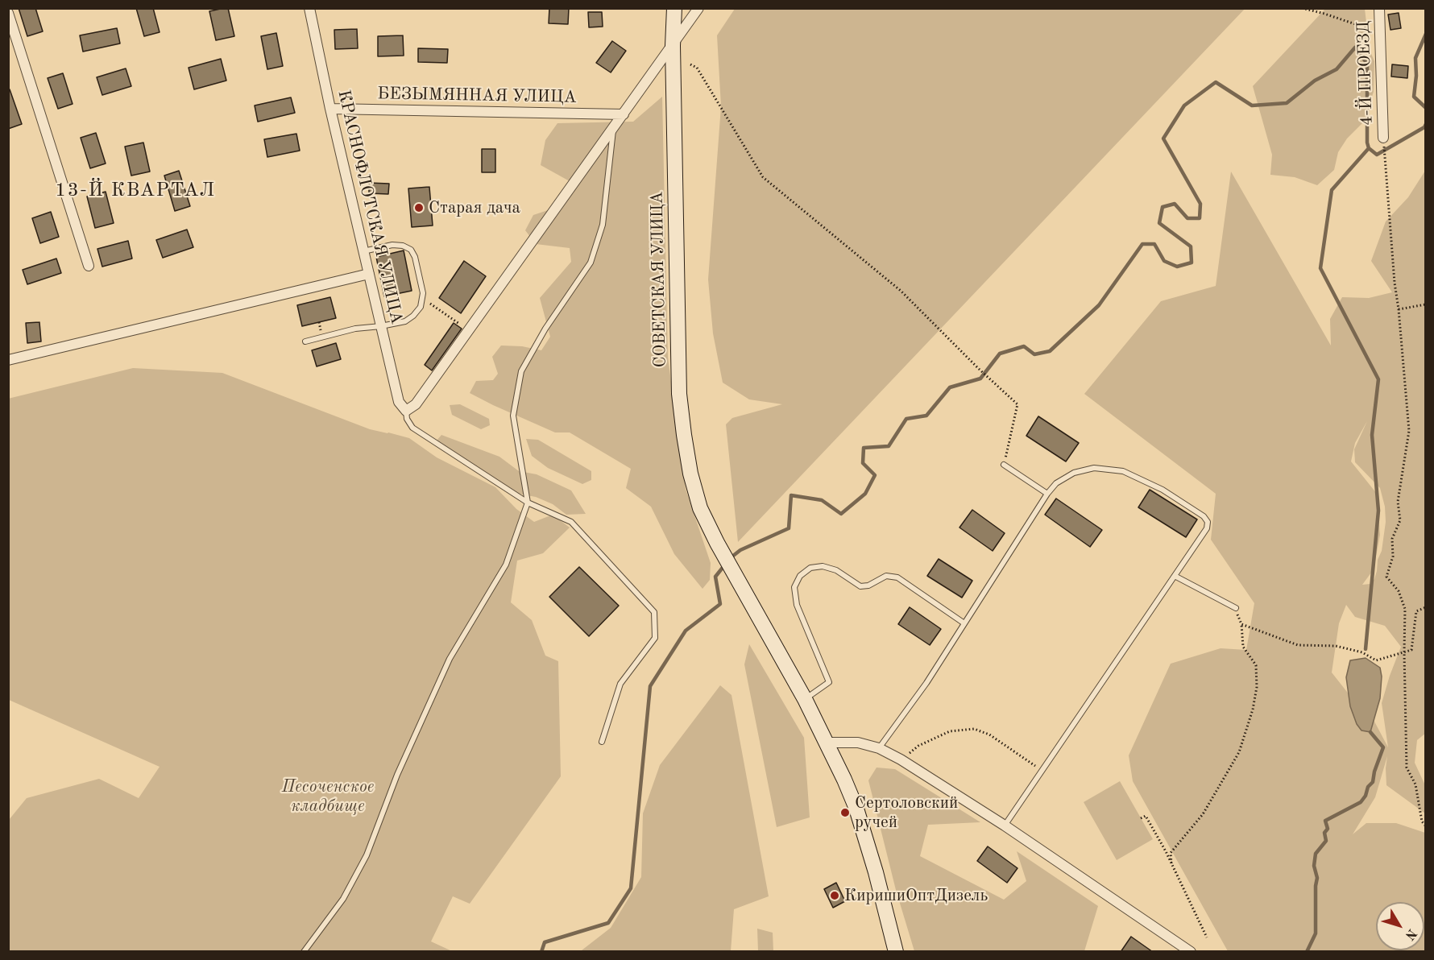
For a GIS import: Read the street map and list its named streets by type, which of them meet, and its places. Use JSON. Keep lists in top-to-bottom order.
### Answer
{
  "streets": {
    "main road": ["СОВЕТСКАЯ УЛИЦА"],
    "street": ["4-Й ПРОЕЗД", "БЕЗЫМЯННАЯ УЛИЦА", "КРАСНОФЛОТСКАЯ УЛИЦА"]
  },
  "crossings": [
    ["БЕЗЫМЯННАЯ УЛИЦА", "КРАСНОФЛОТСКАЯ УЛИЦА"]
  ],
  "districts": ["13-Й КВАРТАЛ"],
  "parks": ["Песоченское кладбище"],
  "places": ["Старая дача", "Сертоловский ручей", "КиришиОптДизель"],
  "north": "bottom right"
}
